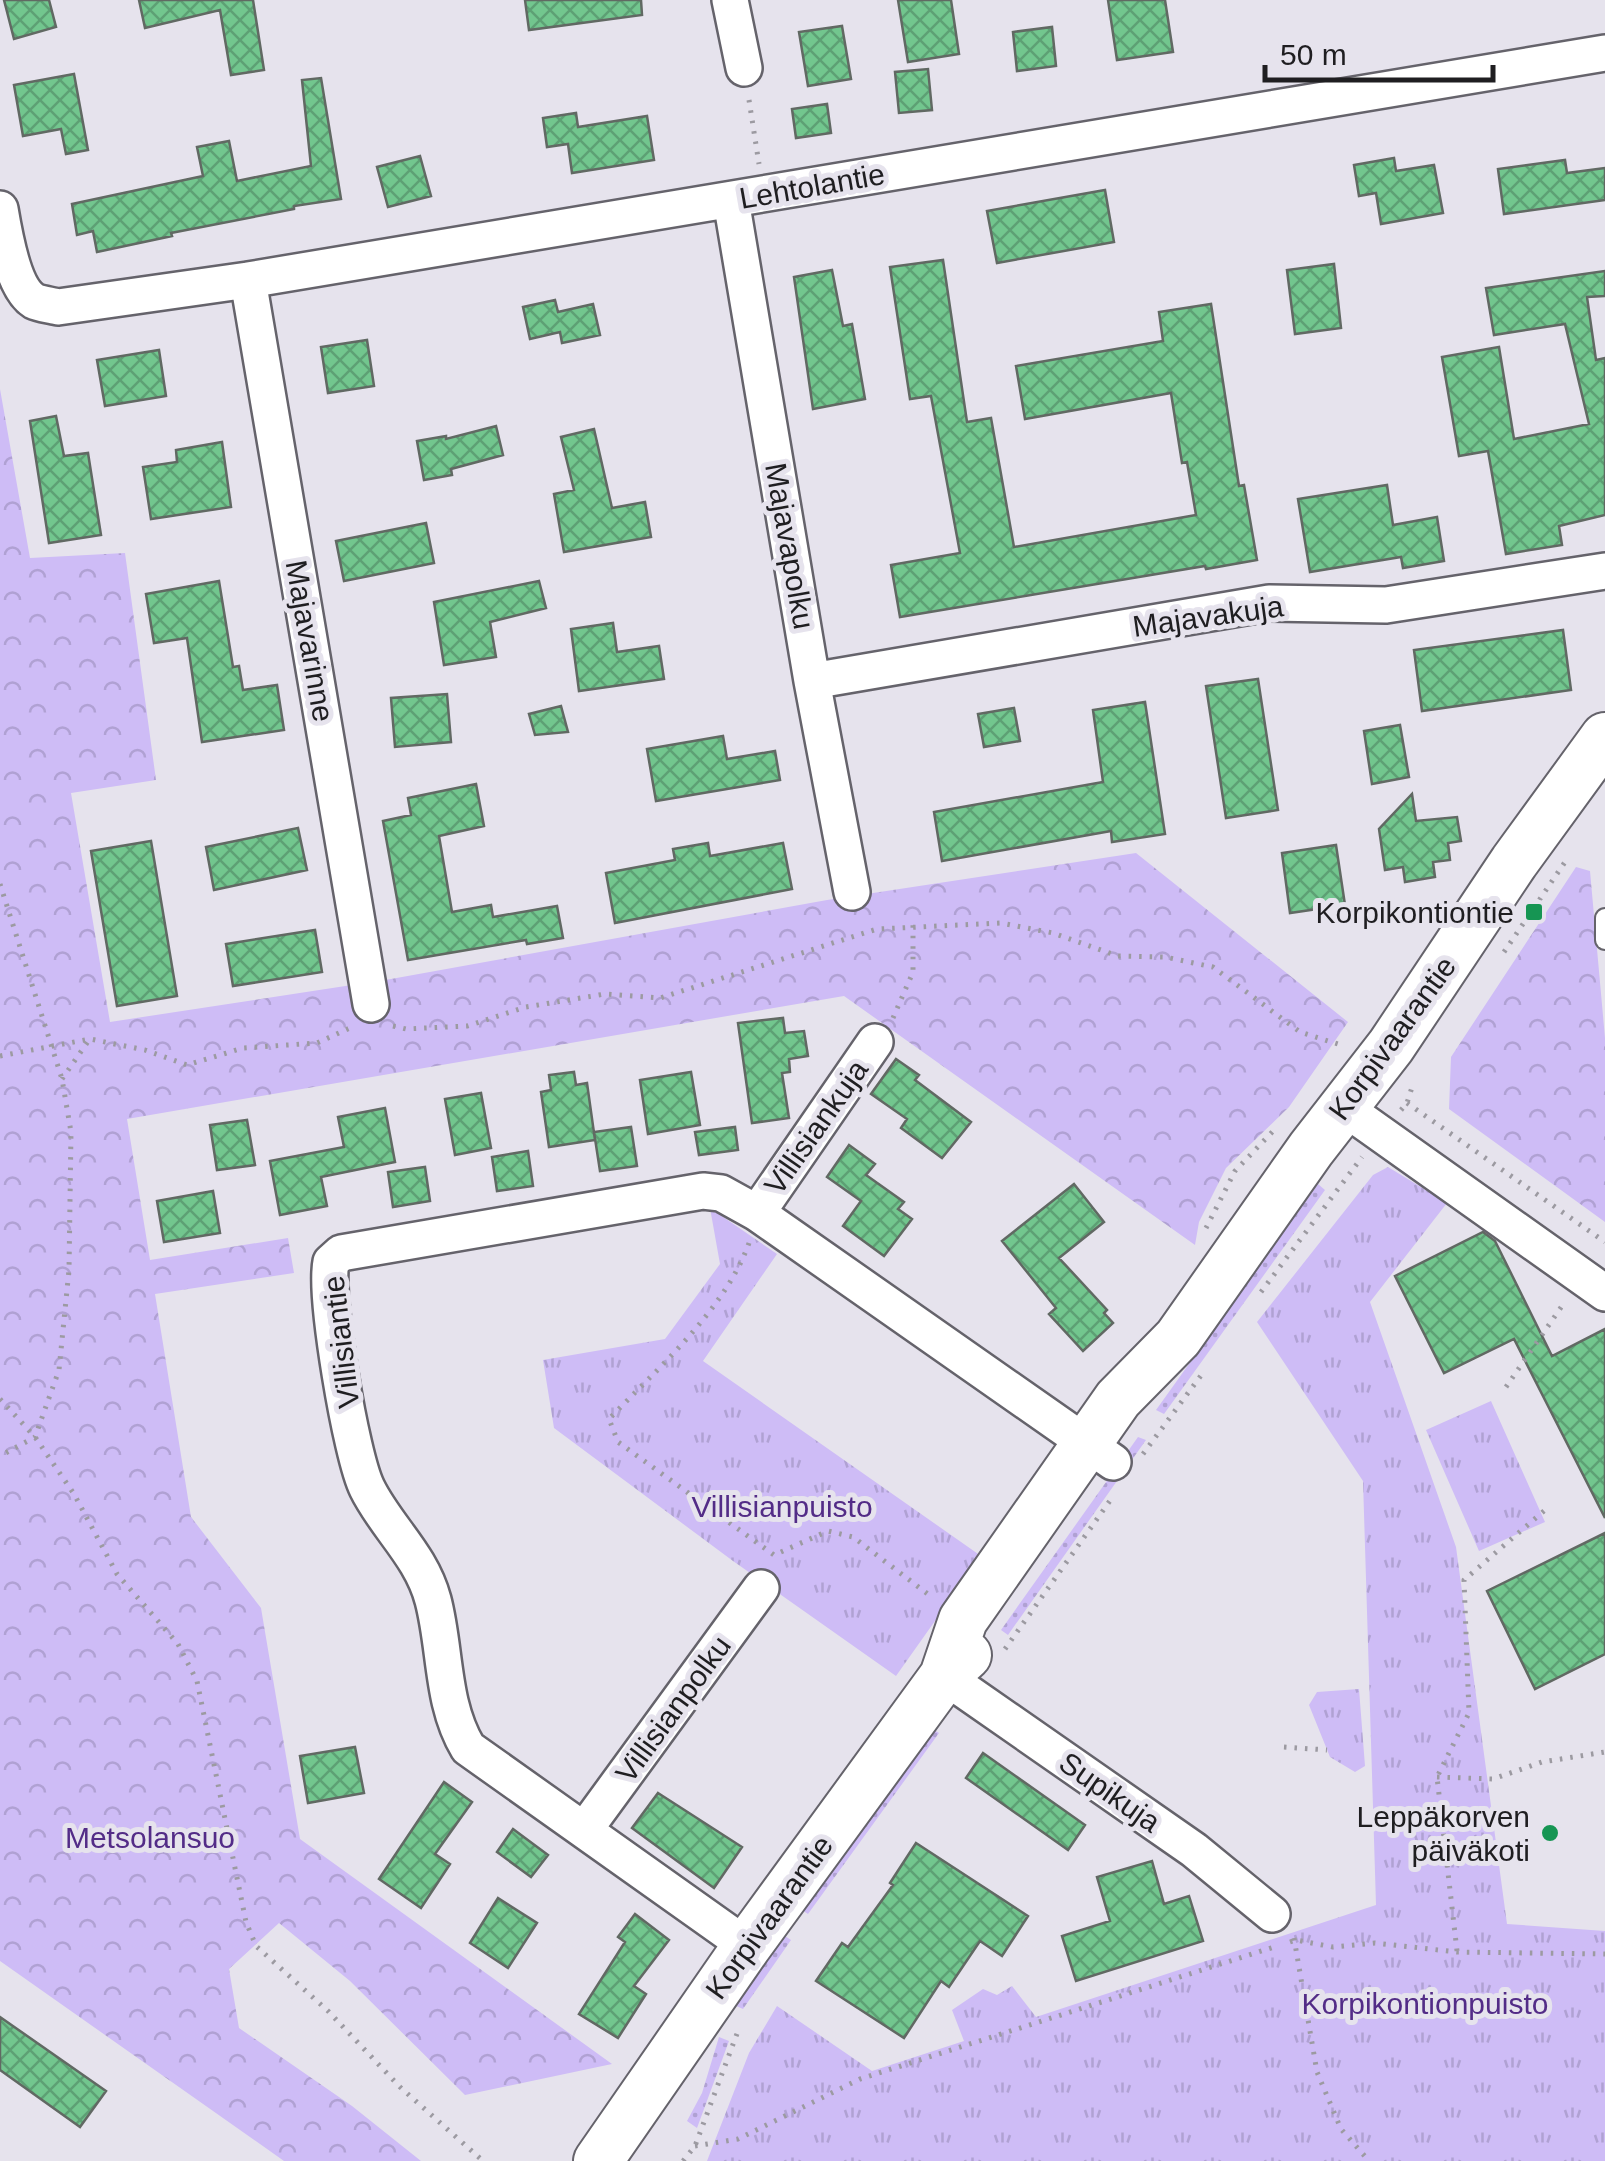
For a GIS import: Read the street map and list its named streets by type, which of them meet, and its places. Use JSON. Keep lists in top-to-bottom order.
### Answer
{
  "streets": {
    "street": [
      "Lehtolantie",
      "Majavapolku",
      "Majavakuja",
      "Majavarinne",
      "Korpivaarantie",
      "Villisiankuja",
      "Villisiantie",
      "Villisianpolku",
      "Supikuja"
    ]
  },
  "crossings": [
    ["Lehtolantie", "Majavapolku"],
    ["Lehtolantie", "Majavarinne"],
    ["Majavapolku", "Majavakuja"],
    ["Korpivaarantie", "Villisiantie"],
    ["Korpivaarantie", "Supikuja"],
    ["Villisiankuja", "Villisiantie"],
    ["Villisiantie", "Villisianpolku"]
  ],
  "parks": ["Villisianpuisto", "Metsolansuo", "Korpikontionpuisto"],
  "places": {
    "transit": ["Korpikontiontie"],
    "other": ["Leppäkorven päiväkoti"]
  },
  "scale_bar": "50 m"
}
